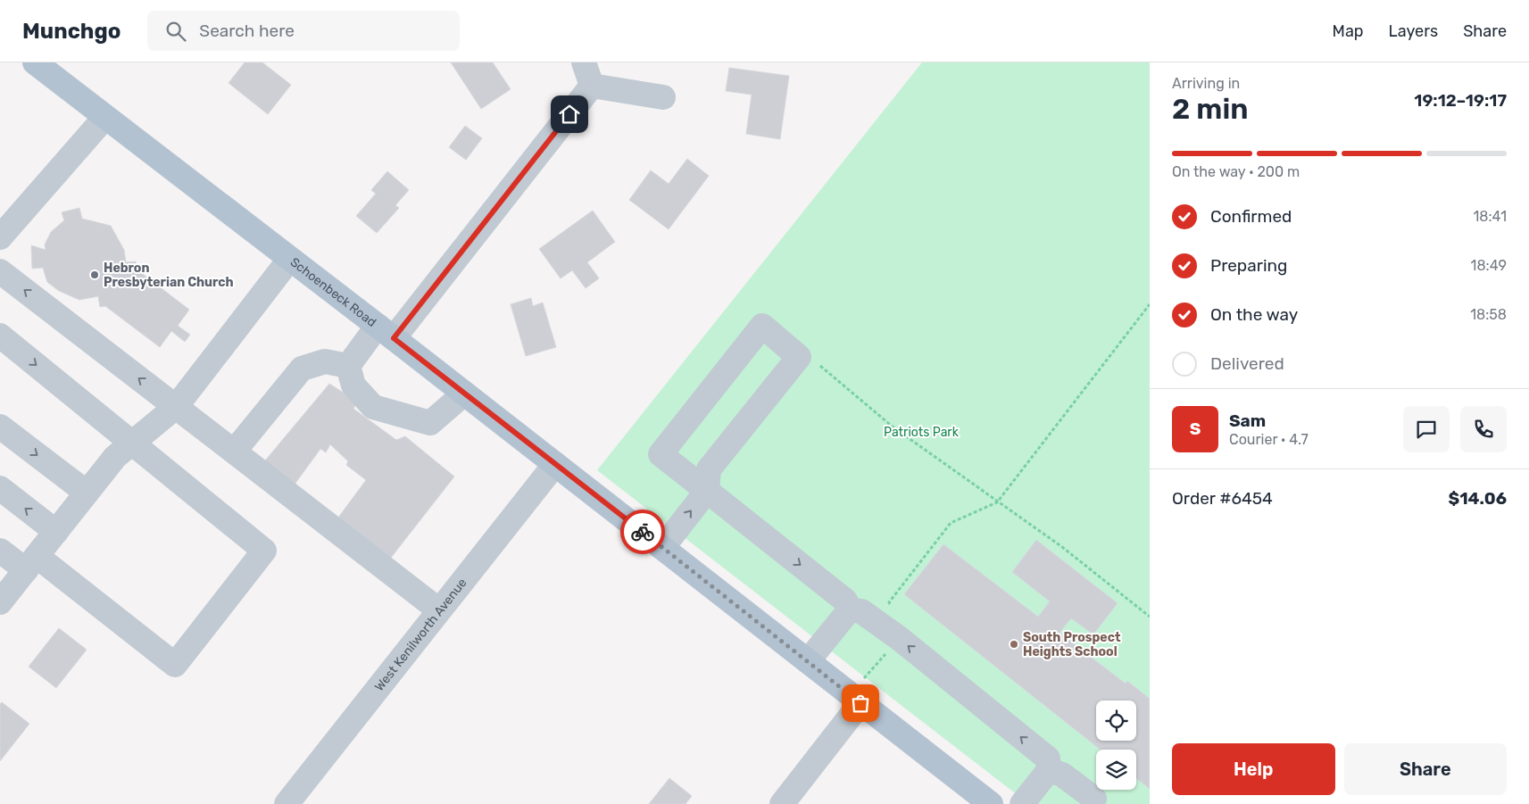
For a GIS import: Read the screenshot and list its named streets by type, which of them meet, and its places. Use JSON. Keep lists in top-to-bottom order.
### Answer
{
  "streets": {
    "main road": ["Schoenbeck Road"],
    "street": ["West Kenilworth Avenue"]
  },
  "crossings": [
    ["Schoenbeck Road", "West Kenilworth Avenue"]
  ],
  "parks": ["Patriots Park"],
  "places": ["Hebron Presbyterian Church", "South Prospect Heights School"],
  "page": {
    "header": "Munchgo",
    "search": "Search here",
    "nav": ["Map", "Layers", "Share"],
    "heading": ["2 min", "Arriving in", "19:12–19:17"],
    "panel": [
      "Sam",
      "Courier · 4.7",
      "Order #6454",
      "$14.06"
    ],
    "bar": "On the way · 200 m",
    "list": [
      ["Confirmed", "18:41"],
      ["Preparing", "18:49"],
      ["On the way", "18:58"],
      "Delivered"
    ],
    "round": "S",
    "buttons": ["Help", "Share"]
  }
}
